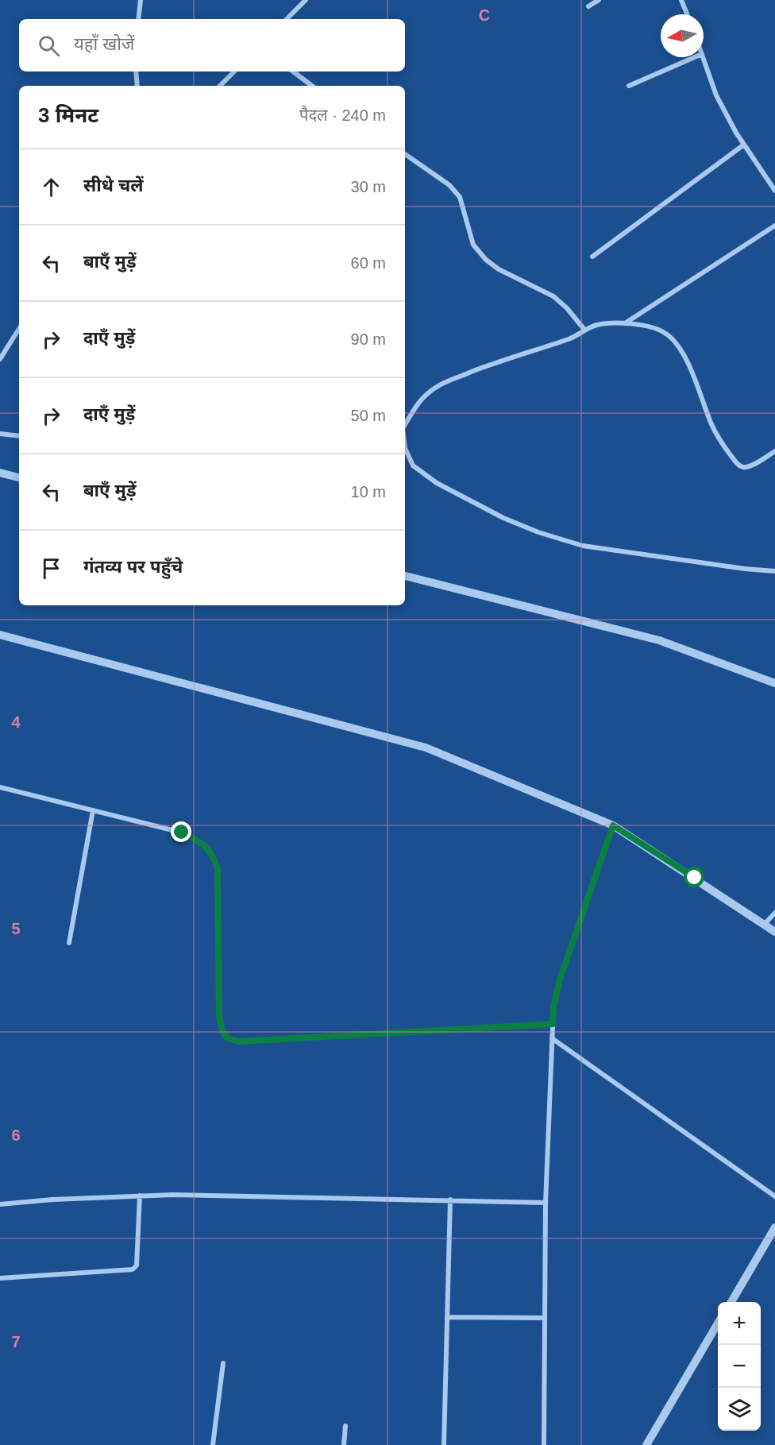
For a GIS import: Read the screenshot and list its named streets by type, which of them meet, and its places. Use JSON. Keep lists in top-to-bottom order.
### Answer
{
  "north": "left",
  "page": {
    "search": "यहाँ खोजें",
    "heading": ["3 मिनट", "पैदल · 240 m"],
    "list": [
      ["सीधे चलें", "30 m"],
      ["बाएँ मुड़ें", "60 m"],
      ["दाएँ मुड़ें", "90 m"],
      ["दाएँ मुड़ें", "50 m"],
      ["बाएँ मुड़ें", "10 m"],
      "गंतव्य पर पहुँचे"
    ],
    "map_buttons": ["+", "−"]
  },
  "grid": {
    "columns": ["C"],
    "rows": [
      "4",
      "5",
      "6",
      "7"
    ]
  }
}
